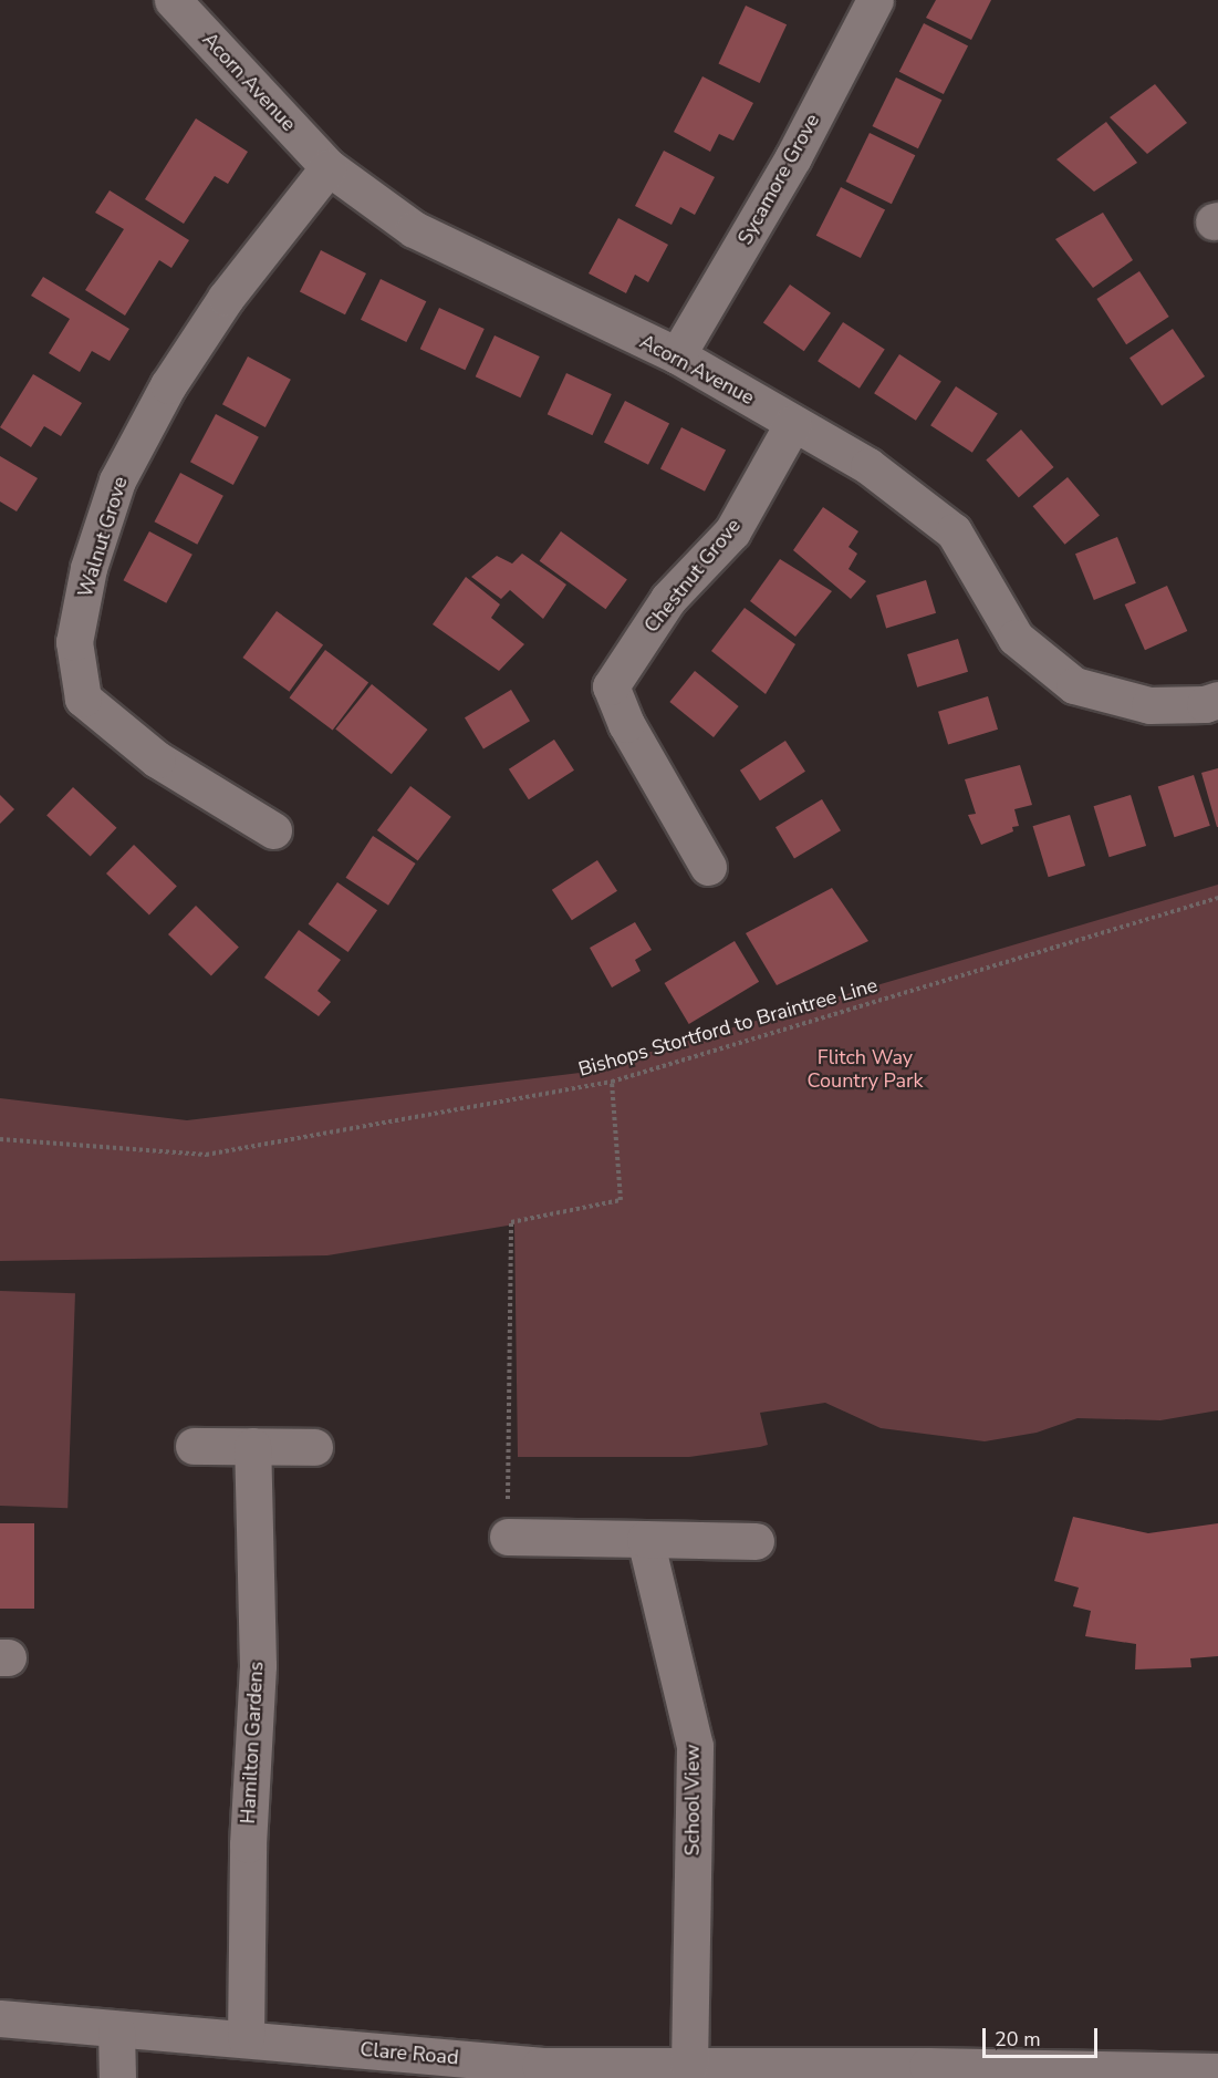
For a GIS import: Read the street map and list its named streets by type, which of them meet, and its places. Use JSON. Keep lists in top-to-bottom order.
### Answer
{
  "streets": {
    "street": [
      "Acorn Avenue",
      "Sycamore Grove",
      "Walnut Grove",
      "Chestnut Grove",
      "Hamilton Gardens",
      "School View",
      "Clare Road"
    ],
    "path": ["Bishops Stortford to Braintree Line"]
  },
  "crossings": [
    ["Acorn Avenue", "Sycamore Grove"],
    ["Acorn Avenue", "Walnut Grove"],
    ["Acorn Avenue", "Chestnut Grove"],
    ["Hamilton Gardens", "Clare Road"],
    ["School View", "Clare Road"]
  ],
  "parks": ["Flitch Way Country Park"],
  "scale_bar": "20 m"
}
